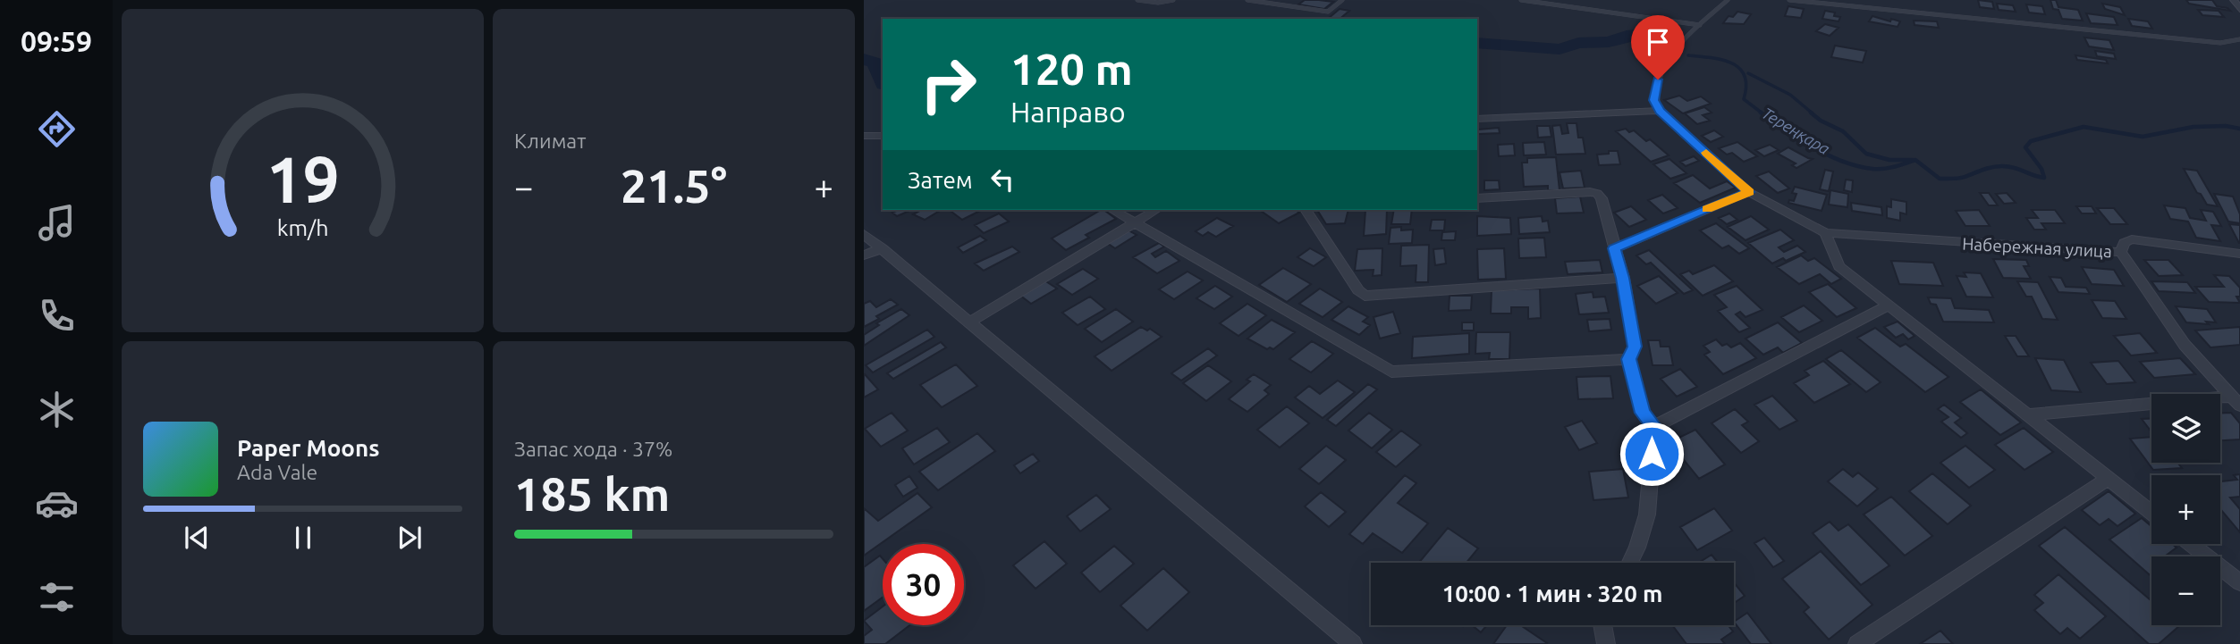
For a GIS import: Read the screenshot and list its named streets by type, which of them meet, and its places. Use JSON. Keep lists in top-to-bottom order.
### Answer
{
  "streets": {
    "street": ["Набережная улица"]
  },
  "water": ["Тереңқара"],
  "page": {
    "tabs": "09:59",
    "tile": [
      "Климат",
      ["Запас хода · 37%", "185 km"]
    ],
    "turn": ["120 m", "Направо"],
    "then": "Затем",
    "heat": ["−", "21.5°", "+"],
    "map_buttons": ["+", "−"],
    "song": ["Paper Moons", "Ada Vale"],
    "limit": "30",
    "trip": "10:00 · 1 мин · 320 m",
    "gauge": ["19", "km/h"]
  }
}
